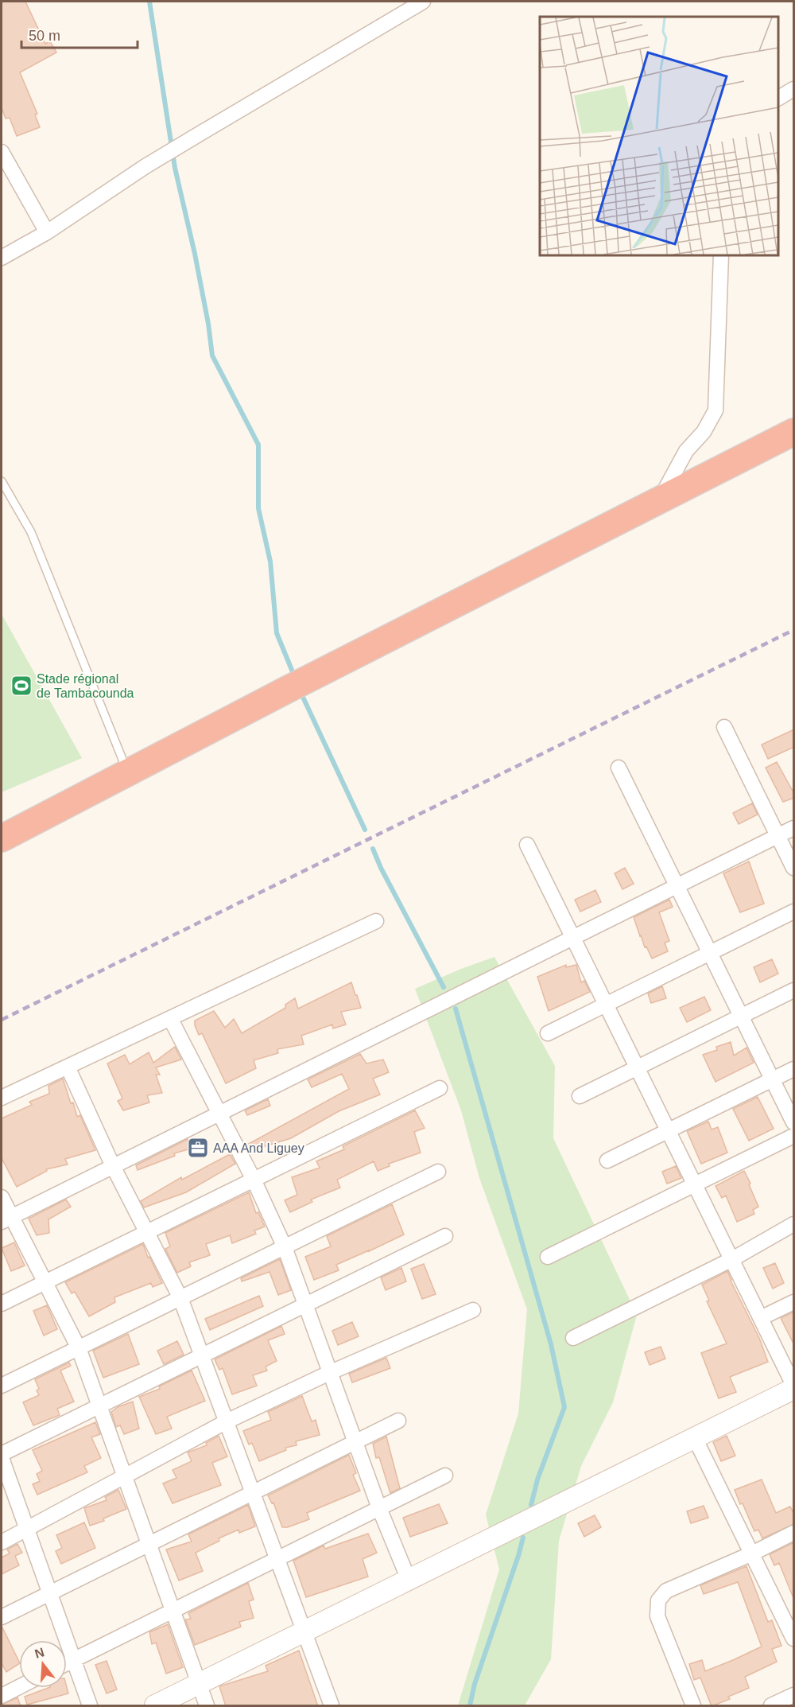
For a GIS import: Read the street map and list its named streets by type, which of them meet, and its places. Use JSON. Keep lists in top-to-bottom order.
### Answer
{
  "places": {
    "sports": ["Stade régional de Tambacounda"],
    "office": ["AAA And Liguey"]
  },
  "scale_bar": "50 m",
  "north": "top"
}
